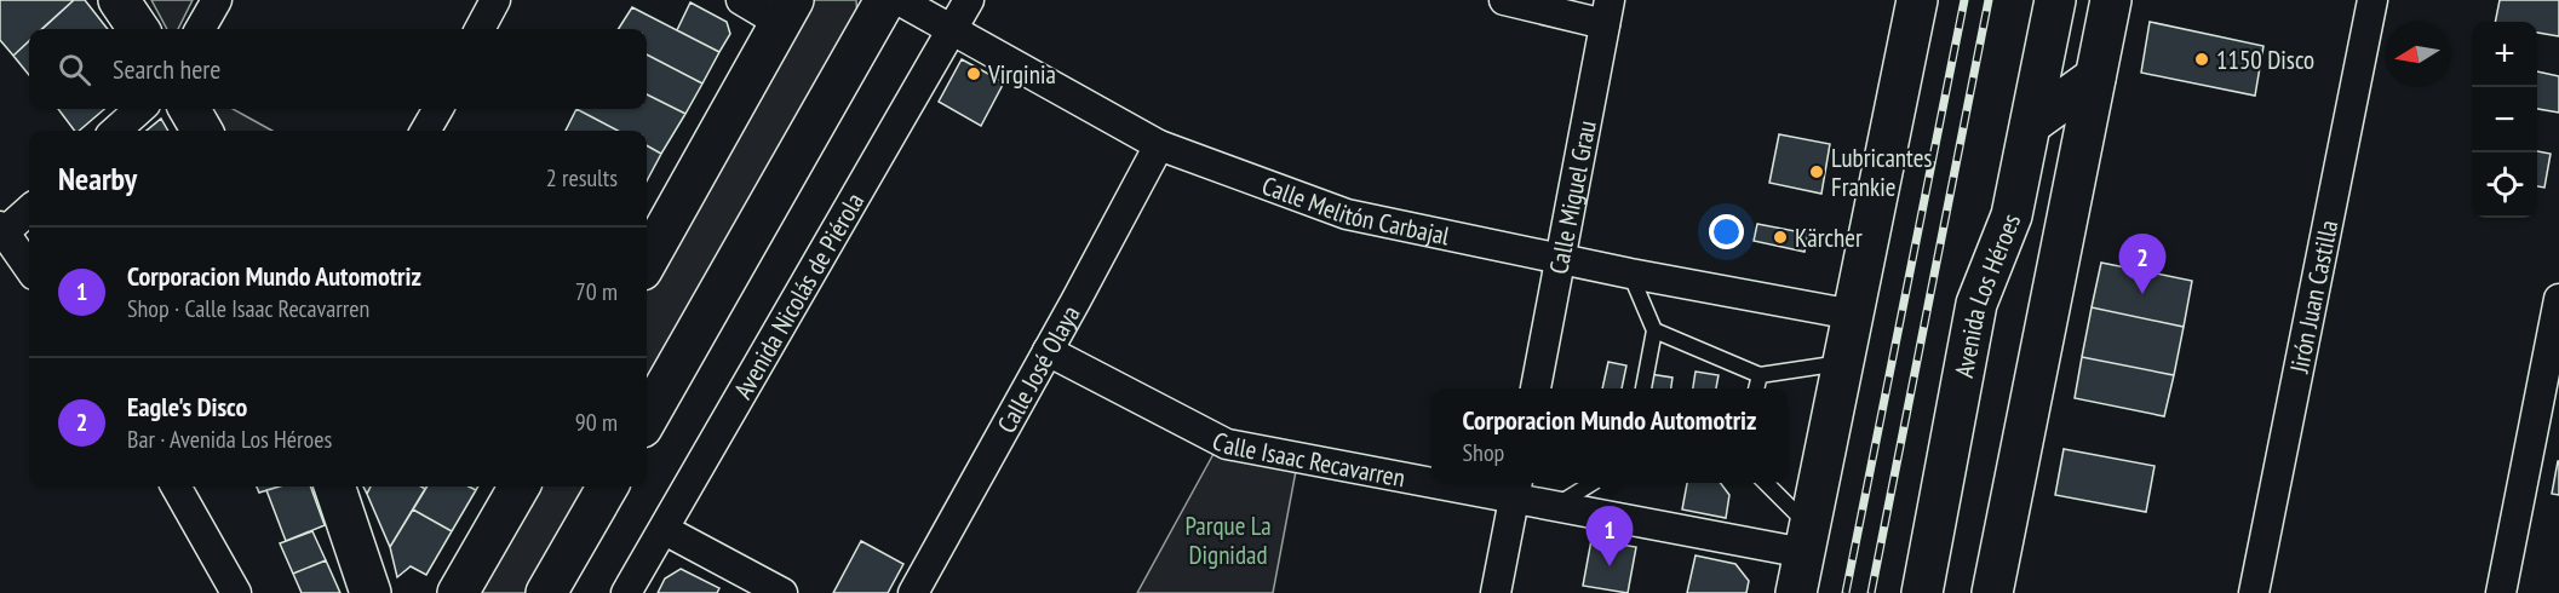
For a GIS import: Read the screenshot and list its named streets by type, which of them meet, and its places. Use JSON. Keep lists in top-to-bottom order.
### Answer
{
  "streets": {
    "main road": ["Avenida Los Héroes"],
    "street": [
      "Calle Miguel Grau",
      "Calle Melitón Carbajal",
      "Avenida Nicolás de Piérola",
      "Jirón Juan Castilla",
      "Calle José Olaya",
      "Calle Isaac Recavarren"
    ]
  },
  "crossings": [
    ["Calle Miguel Grau", "Calle Melitón Carbajal"],
    ["Calle Melitón Carbajal", "Avenida Nicolás de Piérola"],
    ["Calle Melitón Carbajal", "Calle José Olaya"],
    ["Calle José Olaya", "Calle Isaac Recavarren"]
  ],
  "parks": ["Parque La Dignidad"],
  "places": [
    "1150 Disco",
    "Virginia",
    "Lubricantes Frankie",
    "Kärcher"
  ],
  "north": "left",
  "page": {
    "map_buttons": ["+", "−"],
    "search": "Search here",
    "heading": ["Nearby", "2 results"],
    "list": [
      {
        "mark": "1",
        "name": "Corporacion Mundo Automotriz",
        "note": "Shop · Calle Isaac Recavarren",
        "value": "70 m"
      },
      {
        "mark": "2",
        "name": "Eagle's Disco",
        "note": "Bar · Avenida Los Héroes",
        "value": "90 m"
      }
    ],
    "pins": ["2", "1"],
    "popup": ["Corporacion Mundo Automotriz", "Shop"]
  }
}
